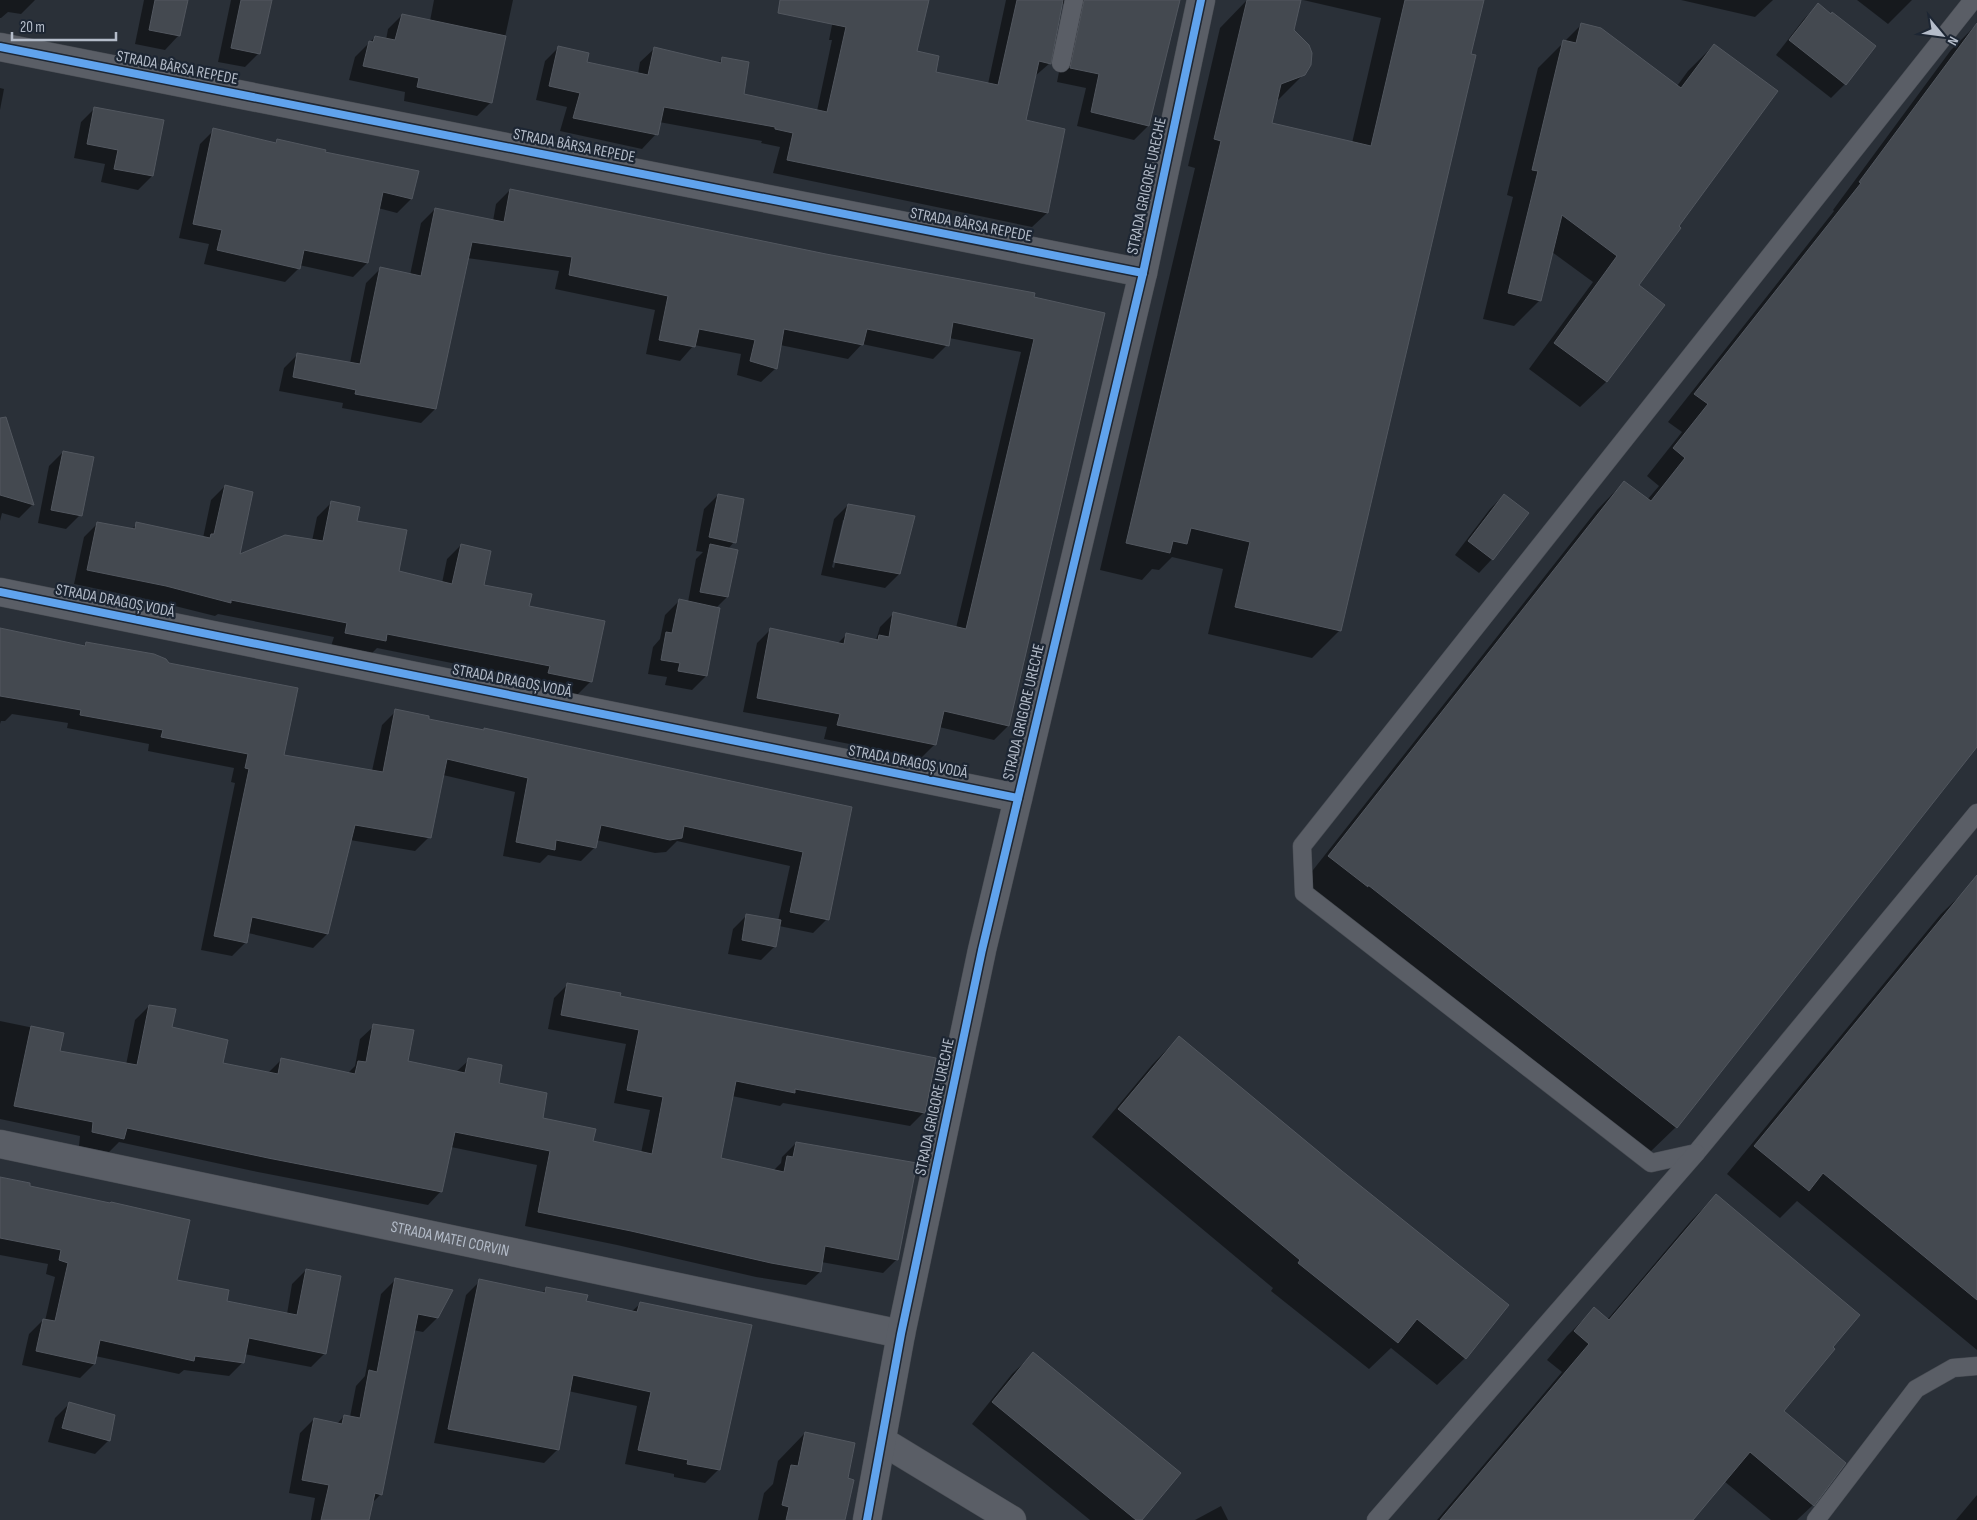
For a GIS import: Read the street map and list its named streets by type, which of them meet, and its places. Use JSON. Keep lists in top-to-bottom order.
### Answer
{
  "streets": {
    "street": [
      "STRADA BÂRSA REPEDE",
      "STRADA GRIGORE URECHE",
      "STRADA DRAGOȘ VODĂ",
      "STRADA MATEI CORVIN"
    ]
  },
  "crossings": [
    ["STRADA BÂRSA REPEDE", "STRADA GRIGORE URECHE"],
    ["STRADA GRIGORE URECHE", "STRADA DRAGOȘ VODĂ"],
    ["STRADA GRIGORE URECHE", "STRADA MATEI CORVIN"]
  ],
  "scale_bar": "20 m",
  "north": "bottom right"
}
